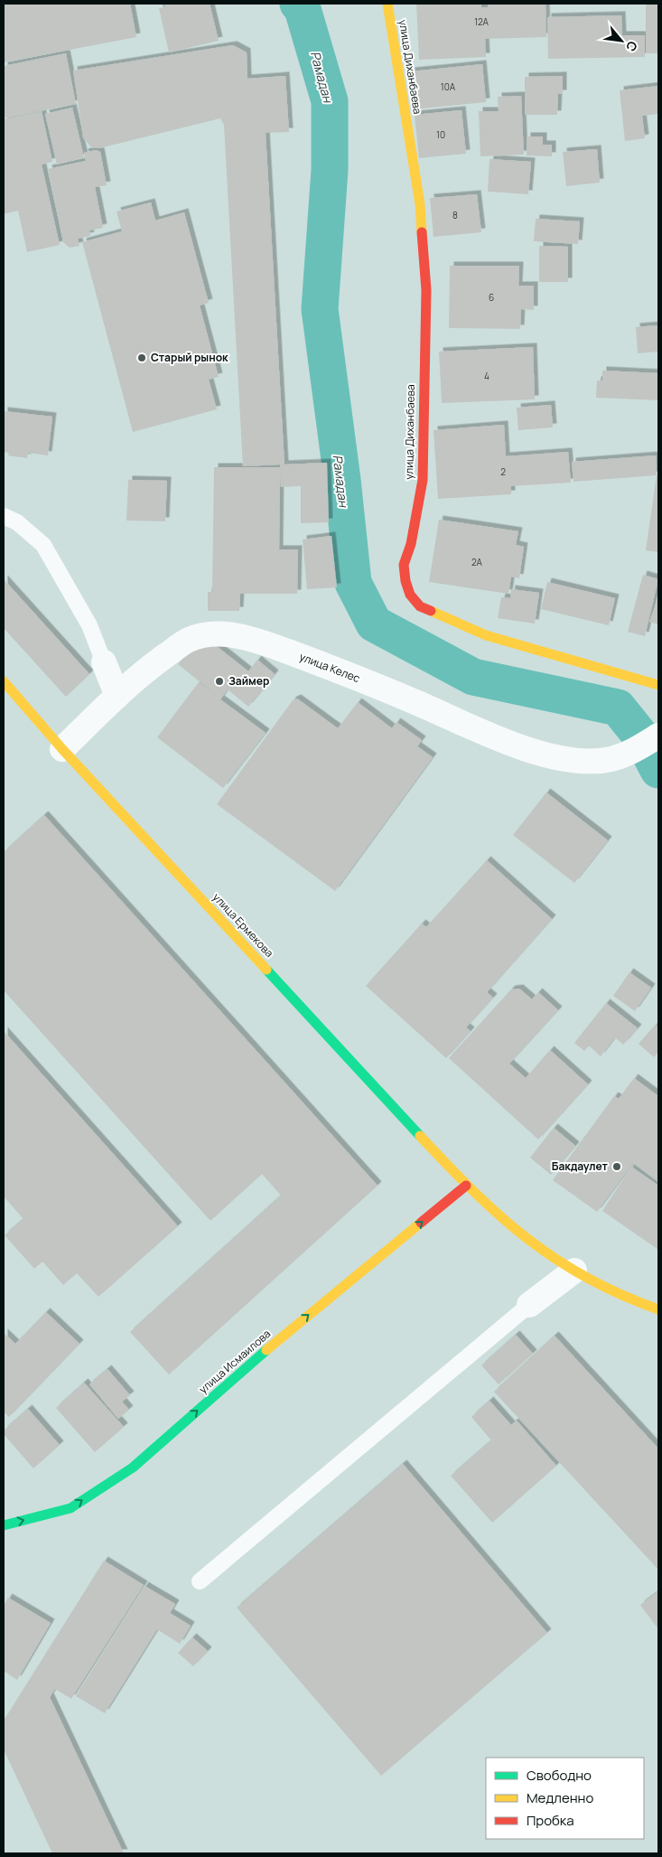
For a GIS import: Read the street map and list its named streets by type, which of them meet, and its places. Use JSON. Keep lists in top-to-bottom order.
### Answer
{
  "streets": {
    "street": [
      "улица Диханбаева",
      "улица Келес",
      "улица Ермекова",
      "улица Исмаилова"
    ]
  },
  "crossings": [
    ["улица Келес", "улица Ермекова"],
    ["улица Ермекова", "улица Исмаилова"]
  ],
  "one_way": ["улица Исмаилова"],
  "water": ["Рамадан"],
  "places": ["Старый рынок", "Займер", "Бакдаулет"],
  "house_numbers": [
    "12А",
    "10А",
    "10",
    "8",
    "6",
    "4",
    "2",
    "2А"
  ],
  "legend": ["Свободно", "Медленно", "Пробка"],
  "north": "bottom right"
}
